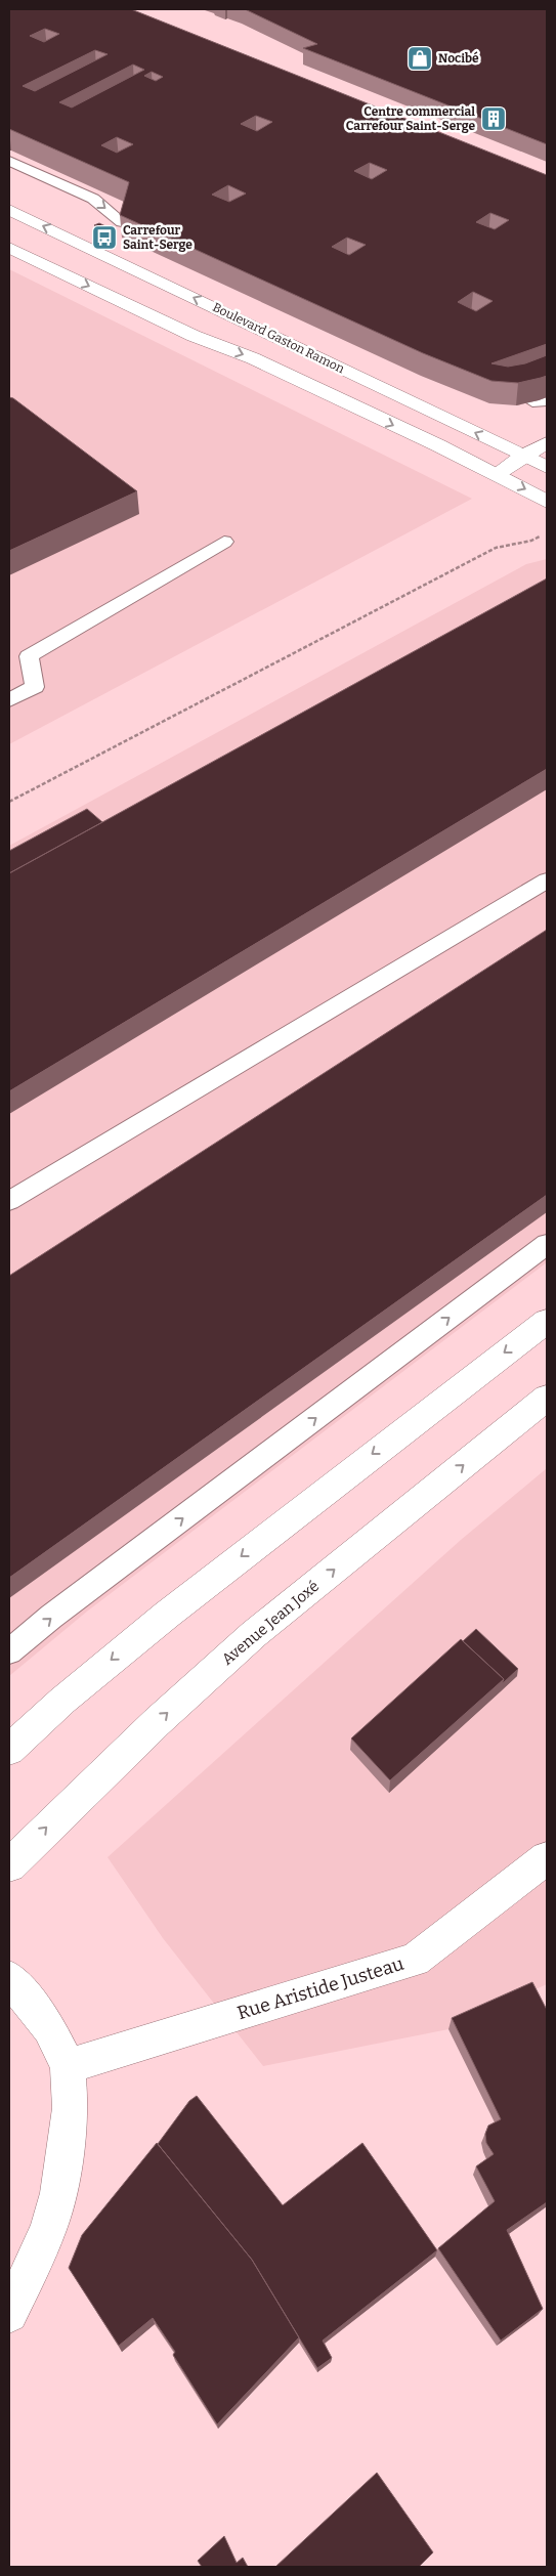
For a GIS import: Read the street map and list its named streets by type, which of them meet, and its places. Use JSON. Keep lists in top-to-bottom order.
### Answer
{
  "streets": {
    "main road": ["Boulevard Gaston Ramon", "Avenue Jean Joxé", "Rue Aristide Justeau"]
  },
  "places": {
    "shop": ["Nocibé"],
    "building": ["Centre commercial Carrefour Saint-Serge"],
    "bus stop": ["Carrefour Saint-Serge"]
  }
}
